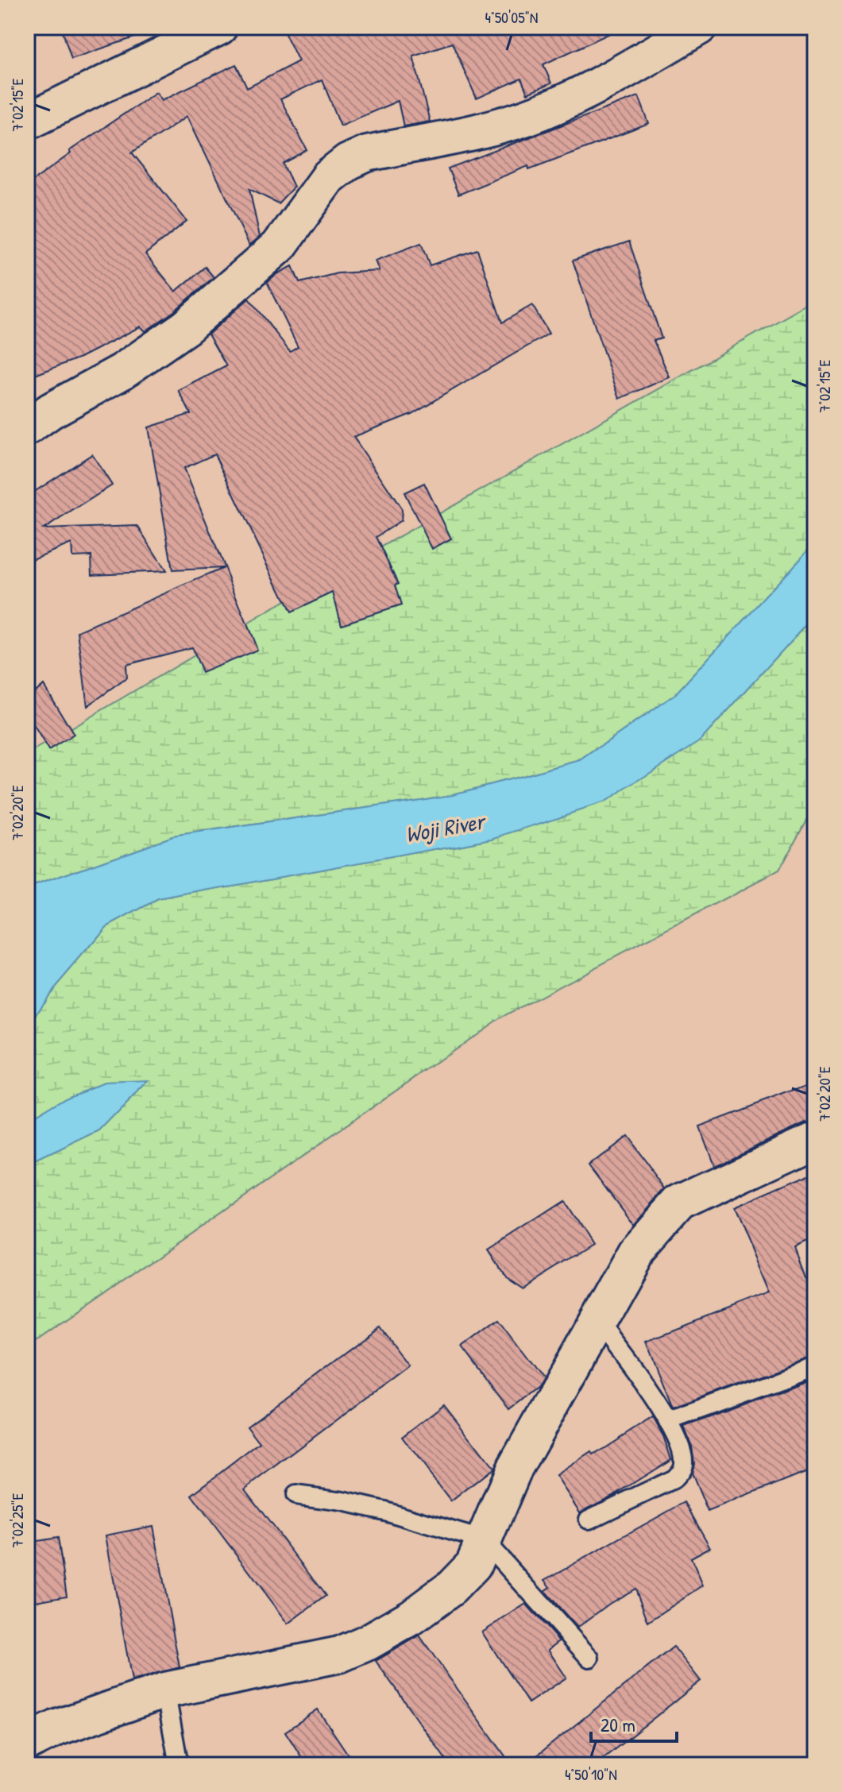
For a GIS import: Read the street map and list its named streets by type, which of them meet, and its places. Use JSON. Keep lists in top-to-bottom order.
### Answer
{
  "water": ["Woji River"],
  "scale_bar": "20 m",
  "coordinates": [
    "4°50'05\"N",
    "7°02'15\"E",
    "7°02'20\"E",
    "7°02'25\"E",
    "4°50'10\"N"
  ]
}
